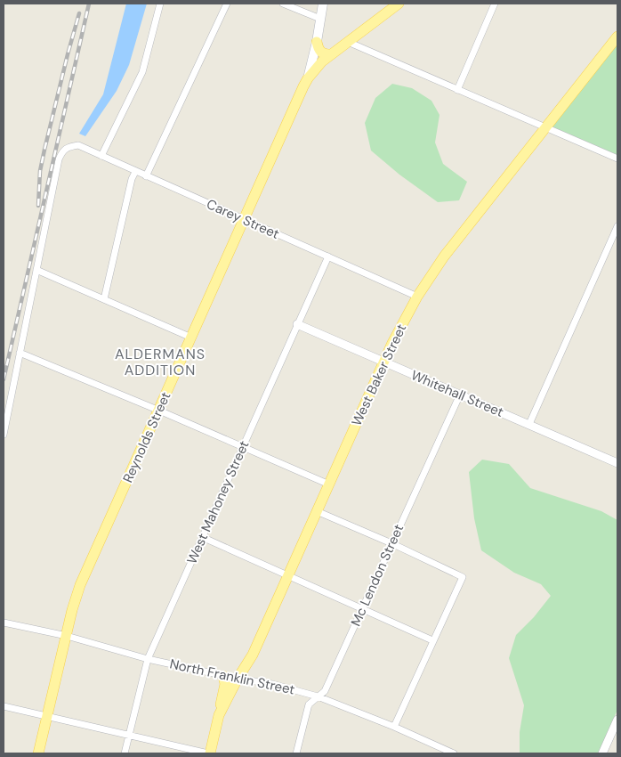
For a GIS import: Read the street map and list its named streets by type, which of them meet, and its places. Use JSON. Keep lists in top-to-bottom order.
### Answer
{
  "streets": {
    "main road": ["West Baker Street", "Reynolds Street"],
    "street": [
      "Carey Street",
      "Whitehall Street",
      "West Mahoney Street",
      "Mc Lendon Street",
      "North Franklin Street"
    ]
  },
  "crossings": [
    ["Carey Street", "West Baker Street"],
    ["Carey Street", "Reynolds Street"],
    ["Carey Street", "West Mahoney Street"],
    ["West Baker Street", "Whitehall Street"],
    ["West Baker Street", "North Franklin Street"],
    ["Whitehall Street", "West Mahoney Street"],
    ["Whitehall Street", "Mc Lendon Street"],
    ["Reynolds Street", "North Franklin Street"],
    ["West Mahoney Street", "North Franklin Street"],
    ["Mc Lendon Street", "North Franklin Street"]
  ],
  "districts": ["ALDERMANS ADDITION"]
}
